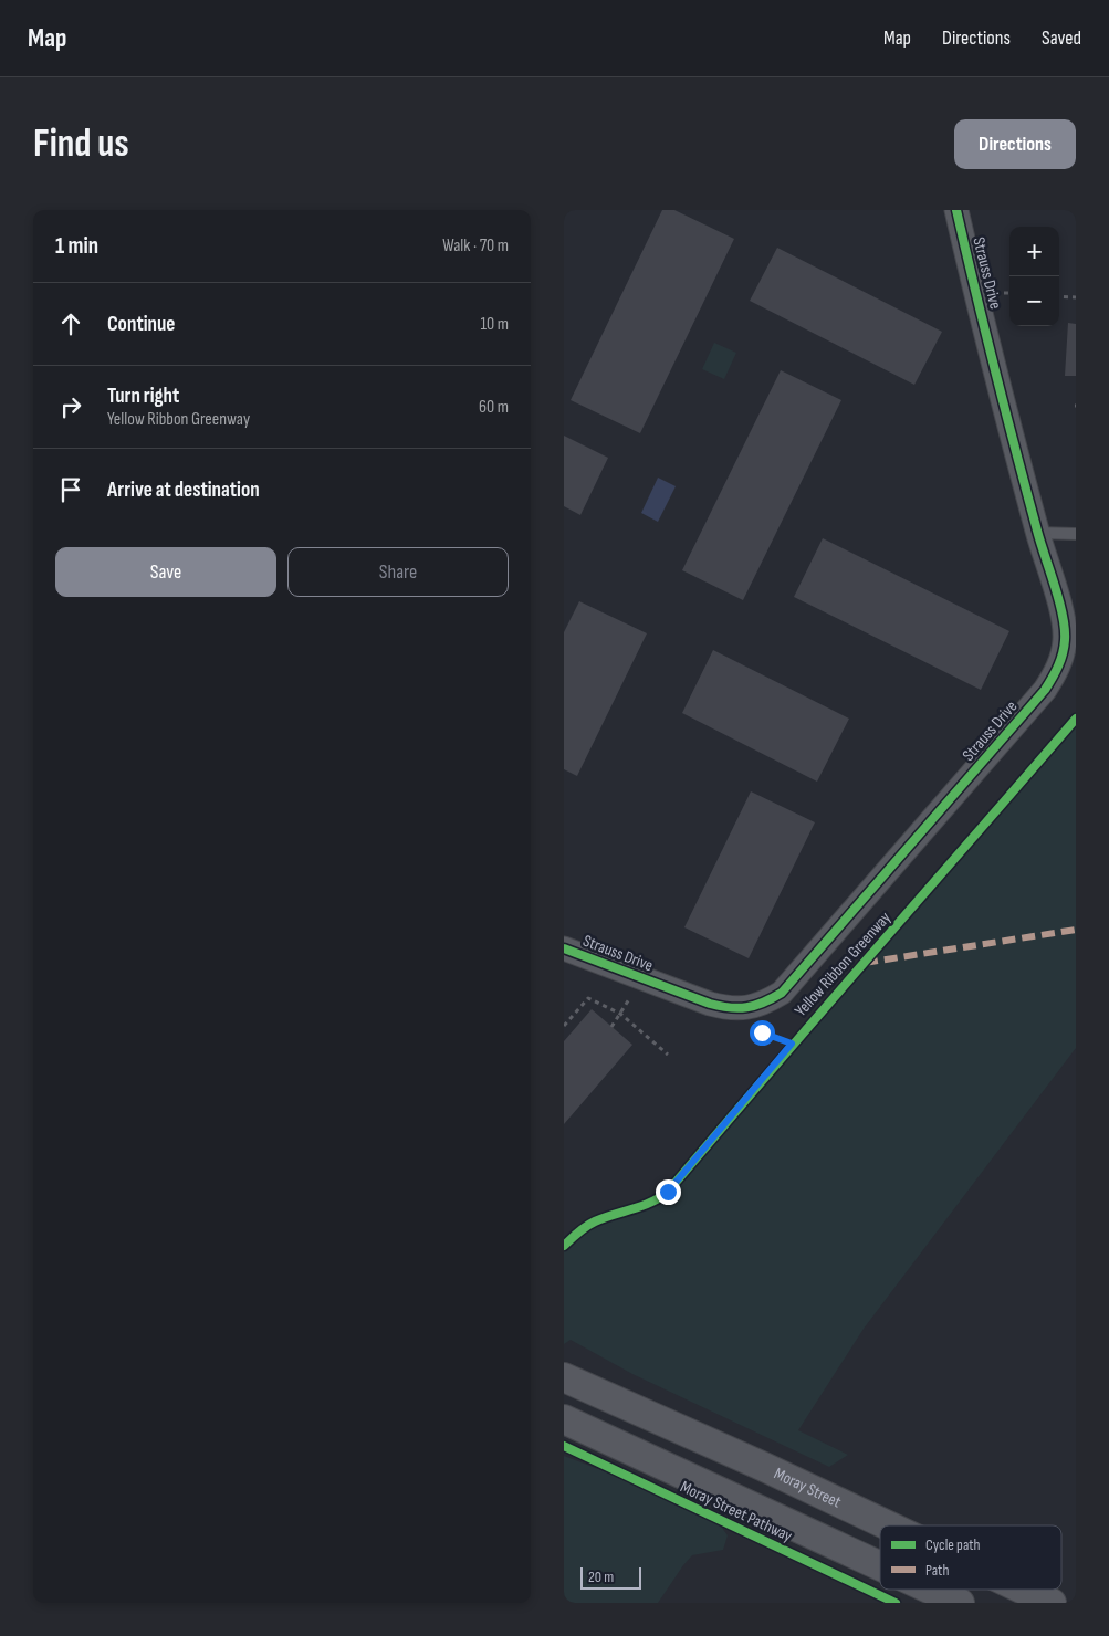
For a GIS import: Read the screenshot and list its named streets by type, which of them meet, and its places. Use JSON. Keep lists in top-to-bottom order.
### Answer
{
  "streets": {
    "street": ["Strauss Drive", "Moray Street"],
    "cycle path": ["Yellow Ribbon Greenway", "Moray Street Pathway"]
  },
  "legend": ["Cycle path", "Path"],
  "scale_bar": "20 m",
  "page": {
    "header": "Map",
    "nav": ["Map", "Directions", "Saved"],
    "buttons": [
      "Directions",
      ["Save", "Share"]
    ],
    "title": "Find us",
    "heading": ["1 min", "Walk · 70 m"],
    "map_buttons": ["+", "−"],
    "list": [
      ["Continue", "10 m"],
      ["Turn right", "Yellow Ribbon Greenway", "60 m"],
      "Arrive at destination"
    ],
    "scale": "20 m"
  }
}
